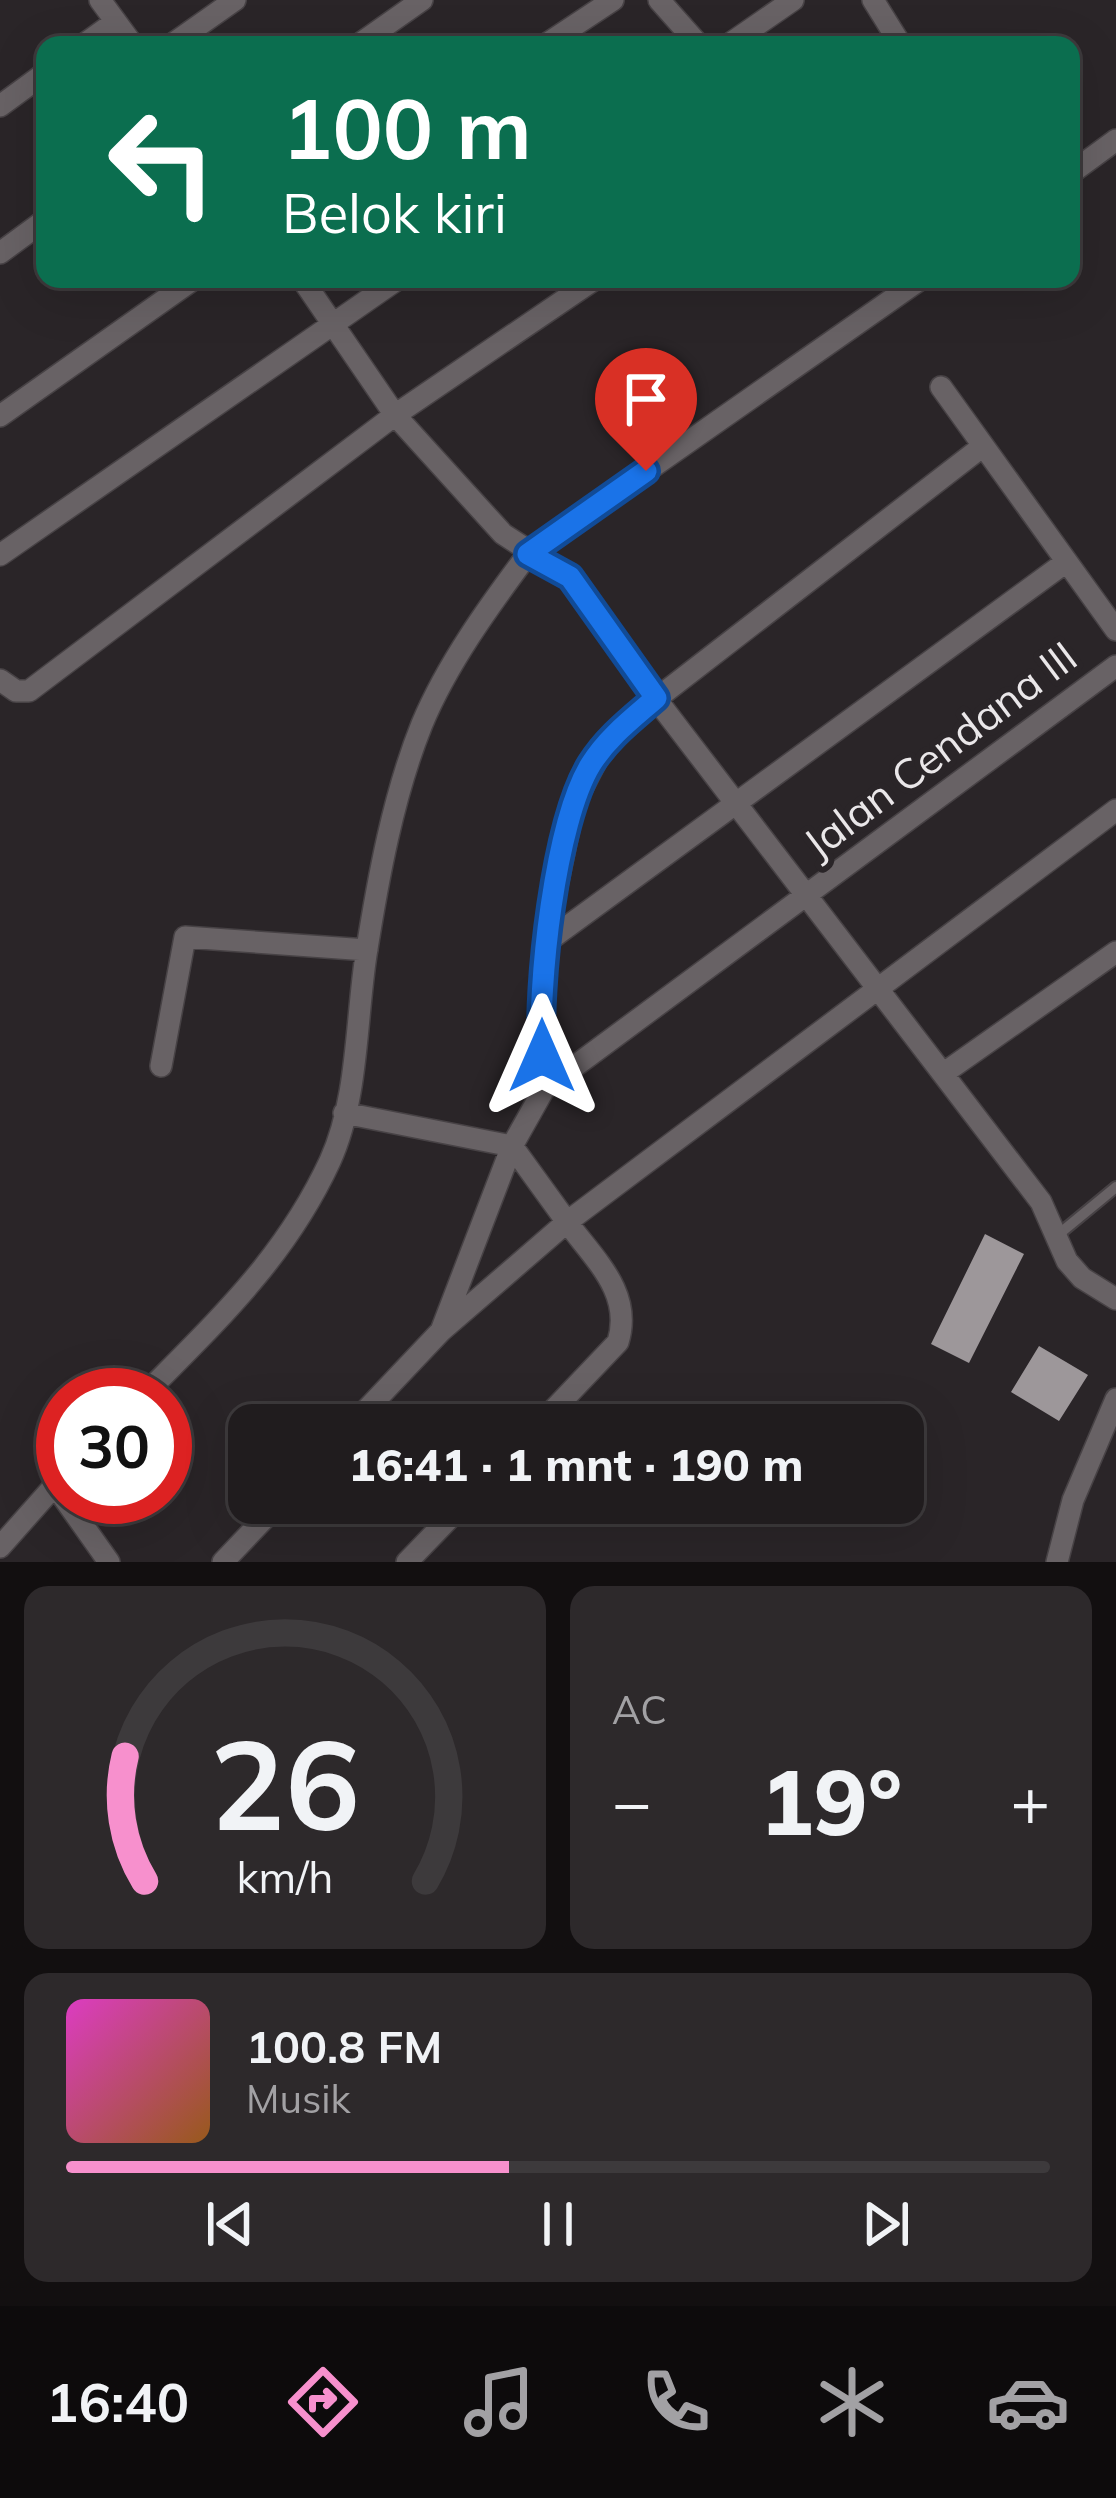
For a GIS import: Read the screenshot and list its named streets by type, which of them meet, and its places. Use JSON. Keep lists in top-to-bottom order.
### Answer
{
  "streets": {
    "street": ["Jalan Cendana III"]
  },
  "page": {
    "turn": ["100 m", "Belok kiri"],
    "limit": "30",
    "trip": "16:41 · 1 mnt · 190 m",
    "tile": "AC",
    "heat": ["−", "19°", "+"],
    "song": ["100.8 FM", "Musik"],
    "tabs": "16:40",
    "gauge": ["26", "km/h"]
  }
}
